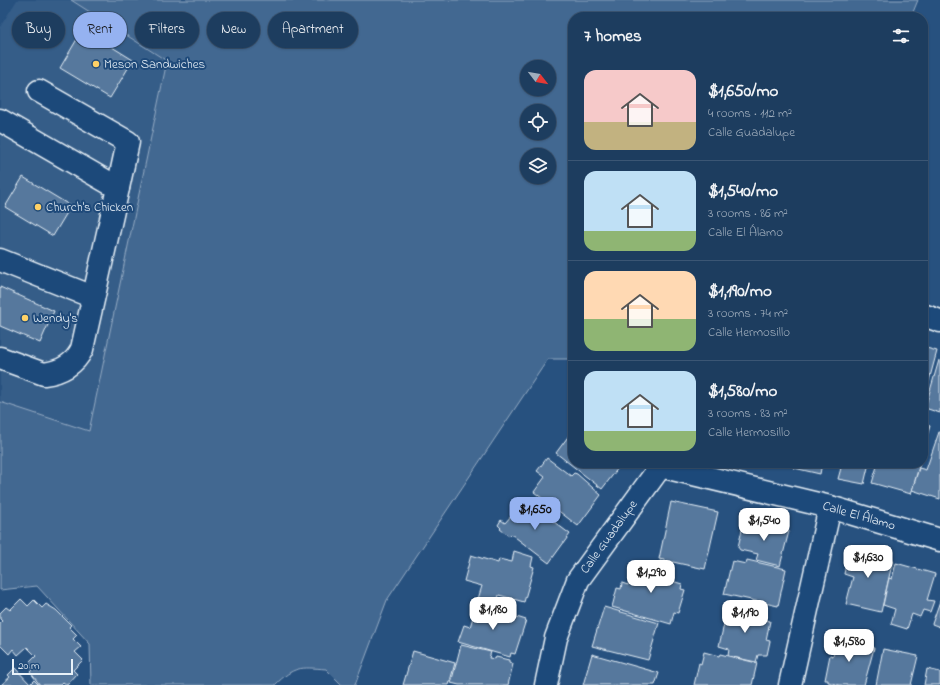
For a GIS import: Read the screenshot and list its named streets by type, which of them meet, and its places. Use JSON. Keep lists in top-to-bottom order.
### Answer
{
  "streets": {
    "street": ["Calle El Álamo", "Calle Guadalupe"]
  },
  "places": ["Meson Sandwiches", "Church's Chicken", "Wendy's"],
  "scale_bar": "20 m",
  "north": "bottom right",
  "page": {
    "chip": [
      "Buy",
      "Rent",
      "Filters",
      "New",
      "Apartment"
    ],
    "heading": "7 homes",
    "list": [
      {
        "name": "$1,650/mo",
        "note": "4 rooms · 112 m² · Calle Guadalupe"
      },
      {
        "name": "$1,540/mo",
        "note": "3 rooms · 86 m² · Calle El Álamo"
      },
      {
        "name": "$1,190/mo",
        "note": "3 rooms · 74 m² · Calle Hermosillo"
      },
      {
        "name": "$1,580/mo",
        "note": "3 rooms · 83 m² · Calle Hermosillo"
      }
    ],
    "price": [
      "$1,650",
      "$1,540",
      "$1,630",
      "$1,290",
      "$1,180",
      "$1,190",
      "$1,580"
    ],
    "scale": "20 m"
  }
}
